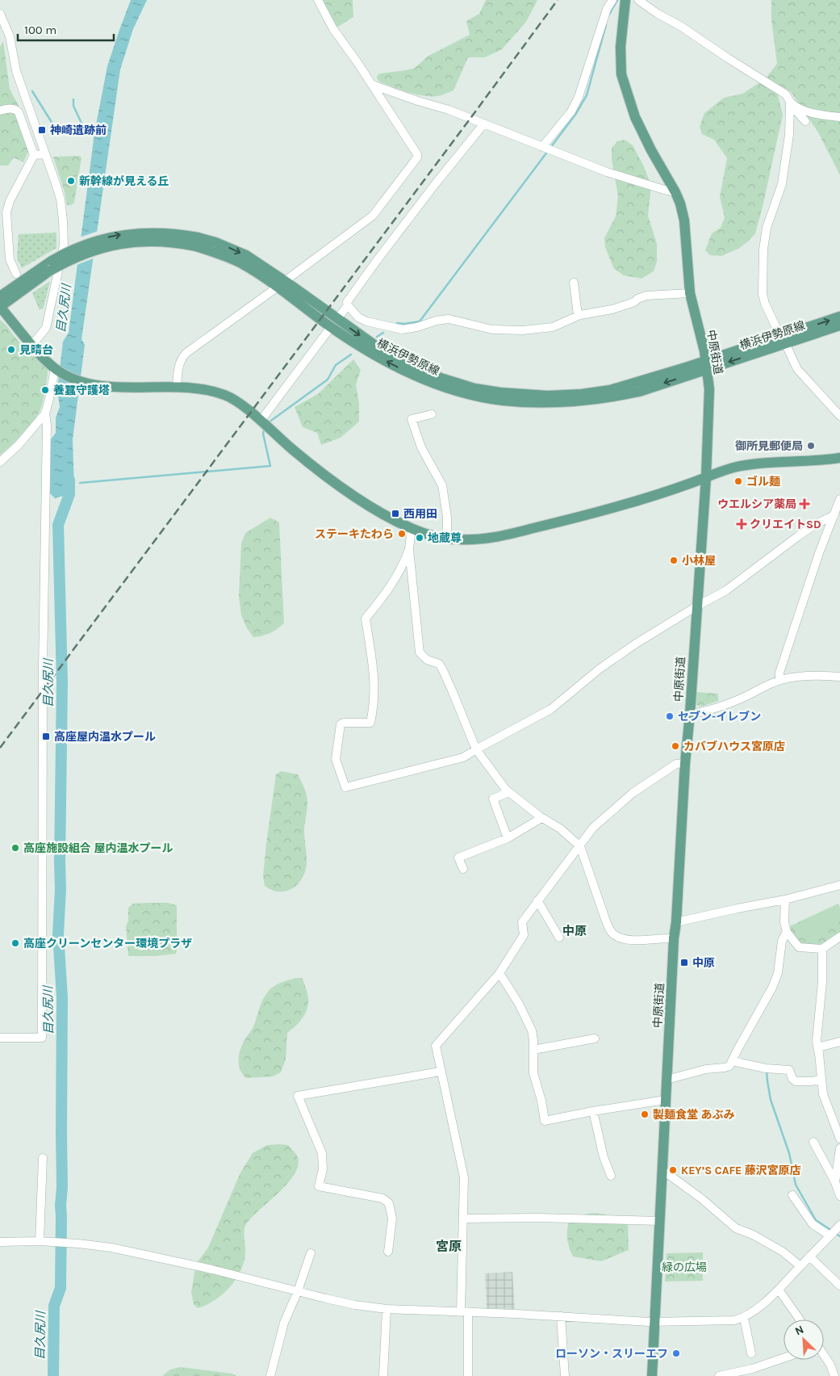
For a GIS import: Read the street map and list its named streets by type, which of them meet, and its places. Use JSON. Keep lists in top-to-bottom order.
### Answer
{
  "streets": {
    "main road": ["横浜伊勢原線", "中原街道"]
  },
  "crossings": [
    ["横浜伊勢原線", "中原街道"]
  ],
  "districts": ["中原", "宮原"],
  "water": ["目久尻川"],
  "parks": ["緑の広場"],
  "places": {
    "transit": [
      "神崎遺跡前",
      "西用田",
      "高座屋内温水プール",
      "中原"
    ],
    "other": [
      "新幹線が見える丘",
      "見晴台",
      "養蠶守護塔",
      "御所見郵便局",
      "ゴル麺",
      "ステーキたわら",
      "地蔵尊",
      "小林屋",
      "セブン-イレブン",
      "カバブハウス宮原店",
      "高座施設組合 屋内温水プール",
      "高座クリーンセンター環境プラザ",
      "製麺食堂 あぶみ",
      "KEY’S CAFE 藤沢宮原店",
      "ローソン・スリーエフ"
    ],
    "health": ["ウエルシア薬局", "クリエイトSD"]
  },
  "scale_bar": "100 m",
  "north": "top left"
}
